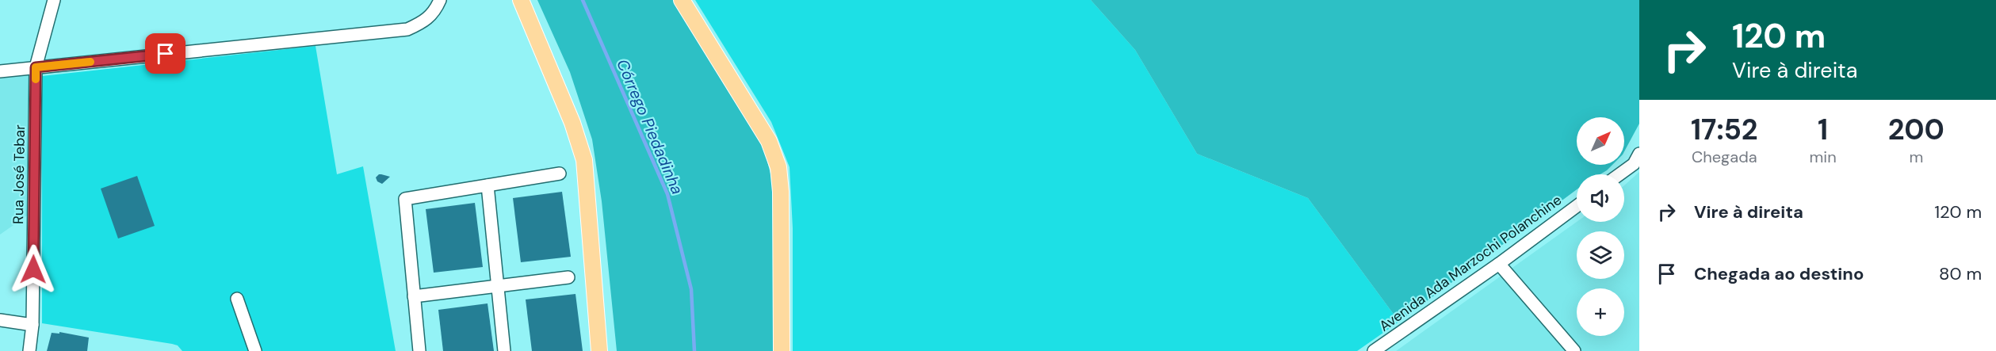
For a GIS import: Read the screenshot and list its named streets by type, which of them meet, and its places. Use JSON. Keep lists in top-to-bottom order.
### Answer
{
  "streets": {
    "street": ["Rua José Tebar", "Avenida Ada Marzochi Polanchine"]
  },
  "water": ["Córrego Piedadinha"],
  "north": "top right",
  "page": {
    "turn": ["120 m", "Vire à direita"],
    "eta": [
      "17:52",
      "Chegada",
      "1",
      "min",
      "200",
      "m"
    ],
    "map_buttons": "+",
    "list": [
      {
        "name": "Vire à direita",
        "value": "120 m"
      },
      {
        "name": "Chegada ao destino",
        "value": "80 m"
      }
    ]
  }
}
